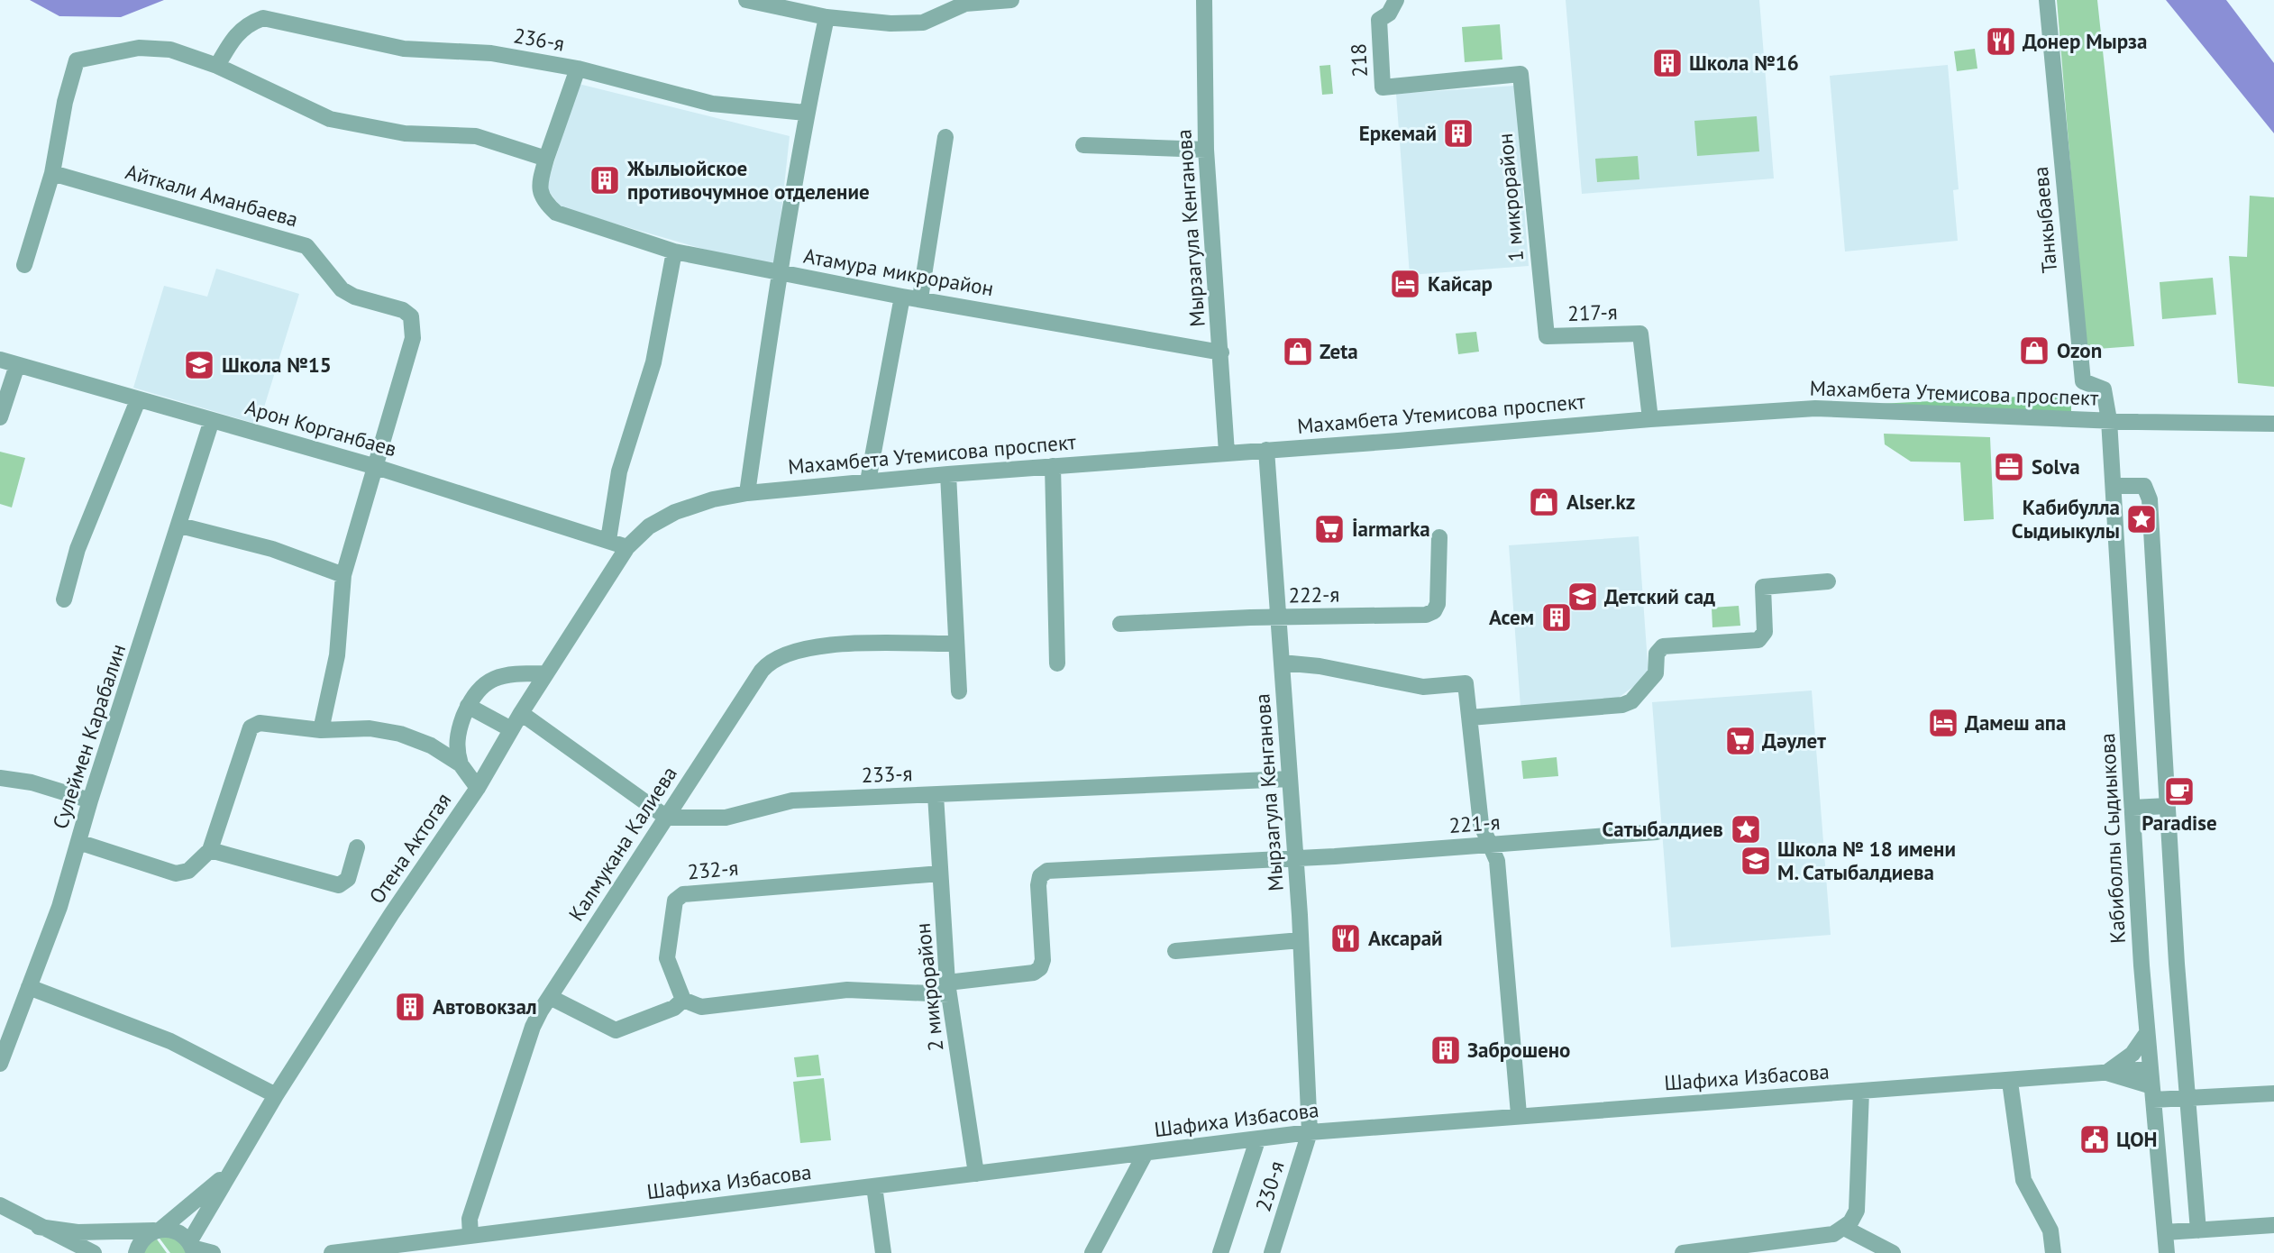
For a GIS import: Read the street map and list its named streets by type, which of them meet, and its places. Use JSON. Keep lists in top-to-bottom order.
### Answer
{
  "streets": {
    "street": [
      "236-я",
      "218",
      "Айткали Аманбаева",
      "1 микрорайон",
      "Танкыбаева",
      "Мырзагула Кенганова",
      "Атамура микрорайон",
      "217-я",
      "Махамбета Утемисова проспект",
      "Арон Корганбаев",
      "222-я",
      "Сулеймен Карабалин",
      "233-я",
      "221-я",
      "Кабиболлы Сыдиыкова",
      "Калмукана Калиева",
      "Отена Актогая",
      "232-я",
      "2 микрорайон",
      "Шафиха Избасова",
      "230-я"
    ]
  },
  "crossings": [
    ["236-я", "Атамура микрорайон"],
    ["218", "1 микрорайон"],
    ["Айткали Аманбаева", "Арон Корганбаев"],
    ["1 микрорайон", "217-я"],
    ["Танкыбаева", "Махамбета Утемисова проспект"],
    ["Танкыбаева", "Кабиболлы Сыдиыкова"],
    ["Мырзагула Кенганова", "Атамура микрорайон"],
    ["Мырзагула Кенганова", "Махамбета Утемисова проспект"],
    ["Мырзагула Кенганова", "222-я"],
    ["Мырзагула Кенганова", "233-я"],
    ["Мырзагула Кенганова", "221-я"],
    ["Мырзагула Кенганова", "Шафиха Избасова"],
    ["Мырзагула Кенганова", "230-я"],
    ["217-я", "Махамбета Утемисова проспект"],
    ["Махамбета Утемисова проспект", "Арон Корганбаев"],
    ["Махамбета Утемисова проспект", "Кабиболлы Сыдиыкова"],
    ["Махамбета Утемисова проспект", "Отена Актогая"],
    ["Арон Корганбаев", "Сулеймен Карабалин"],
    ["Арон Корганбаев", "Отена Актогая"],
    ["233-я", "Калмукана Калиева"],
    ["233-я", "2 микрорайон"],
    ["Кабиболлы Сыдиыкова", "Шафиха Избасова"],
    ["Калмукана Калиева", "Шафиха Избасова"],
    ["232-я", "2 микрорайон"],
    ["2 микрорайон", "Шафиха Избасова"],
    ["Шафиха Избасова", "230-я"]
  ],
  "places": {
    "restaurant": ["Донер Мырза", "Аксарай"],
    "building": [
      "Школа №16",
      "Еркемай",
      "Жылыойское противочумное отделение",
      "Асем",
      "Автовокзал",
      "Заброшено"
    ],
    "hotel": ["Кайсар", "Дамеш апа"],
    "shop": ["Ozon", "Zeta", "Alser.kz"],
    "school or university": ["Школа №15", "Детский сад", "Школа № 18 имени М. Сатыбалдиева"],
    "office": ["Solva"],
    "place": ["Кабибулла Сыдиыкулы", "Сатыбалдиев"],
    "supermarket": ["İarmarka", "Дәулет"],
    "cafe": ["Paradise"],
    "public building": ["ЦОН"]
  }
}
